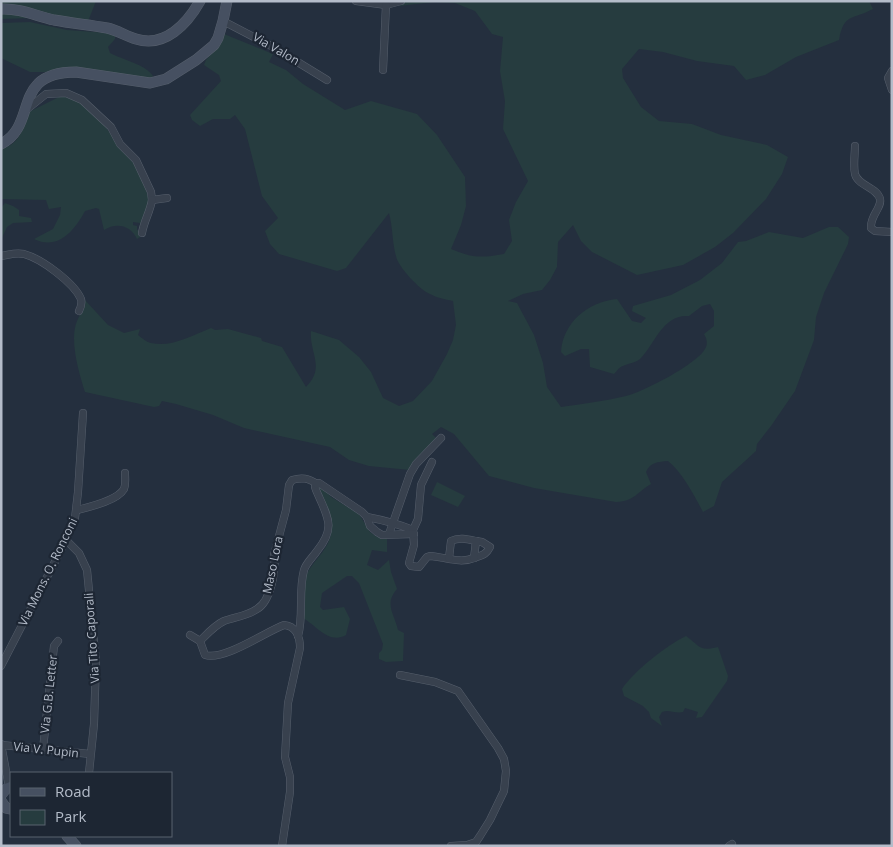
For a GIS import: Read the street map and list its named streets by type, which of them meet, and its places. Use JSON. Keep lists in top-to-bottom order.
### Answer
{
  "streets": {
    "street": [
      "Via Valon",
      "Maso Lora",
      "Via Mons. O. Ronconi",
      "Via Tito Caporali",
      "Via G.B. Letter",
      "Via V. Pupin"
    ]
  },
  "crossings": [
    ["Via Mons. O. Ronconi", "Via Tito Caporali"],
    ["Via Tito Caporali", "Via V. Pupin"],
    ["Via G.B. Letter", "Via V. Pupin"]
  ],
  "legend": ["Road", "Park"]
}
